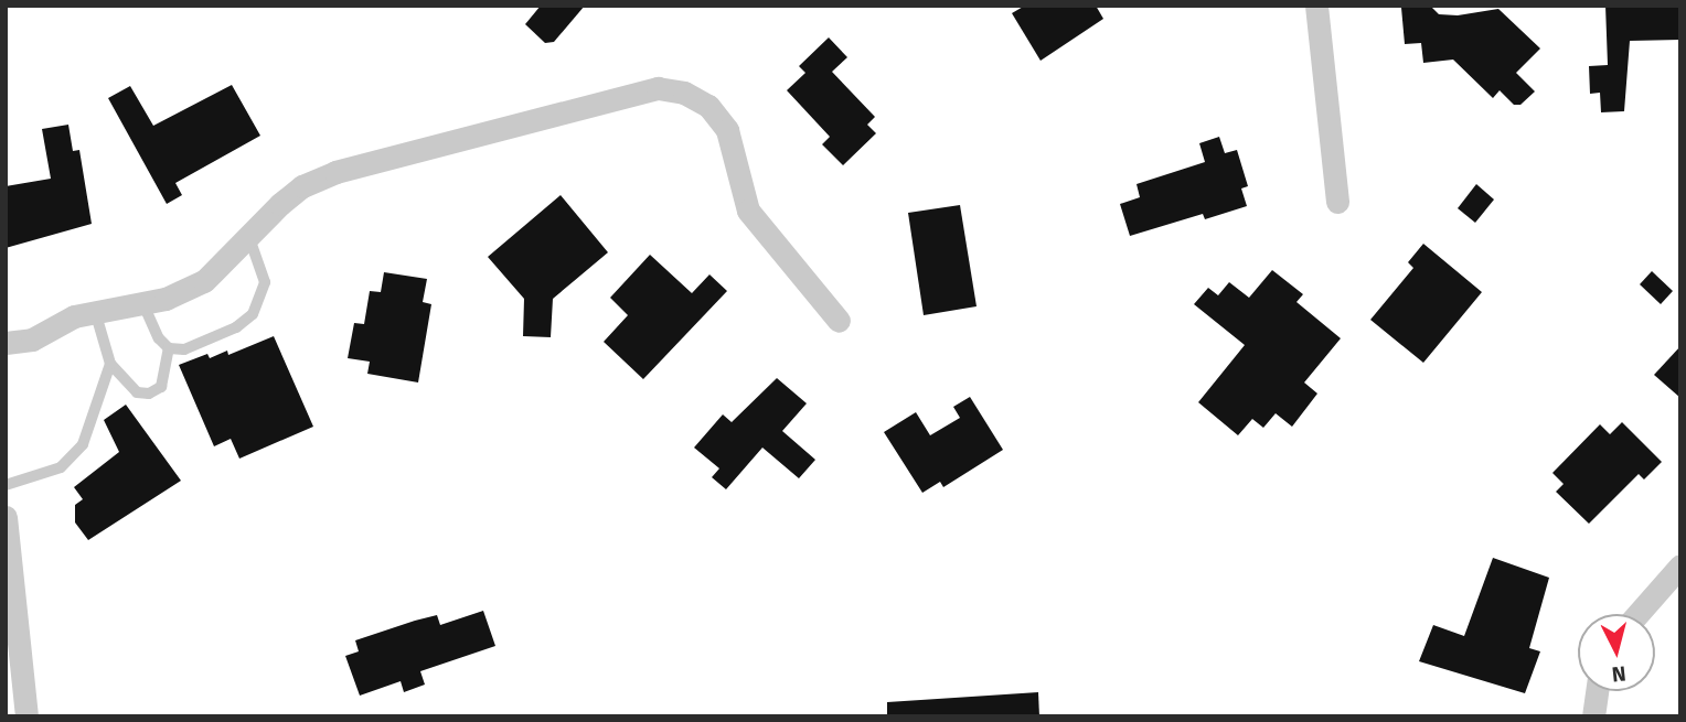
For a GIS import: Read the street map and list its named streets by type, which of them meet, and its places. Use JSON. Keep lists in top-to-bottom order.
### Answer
{
  "north": "bottom"
}
